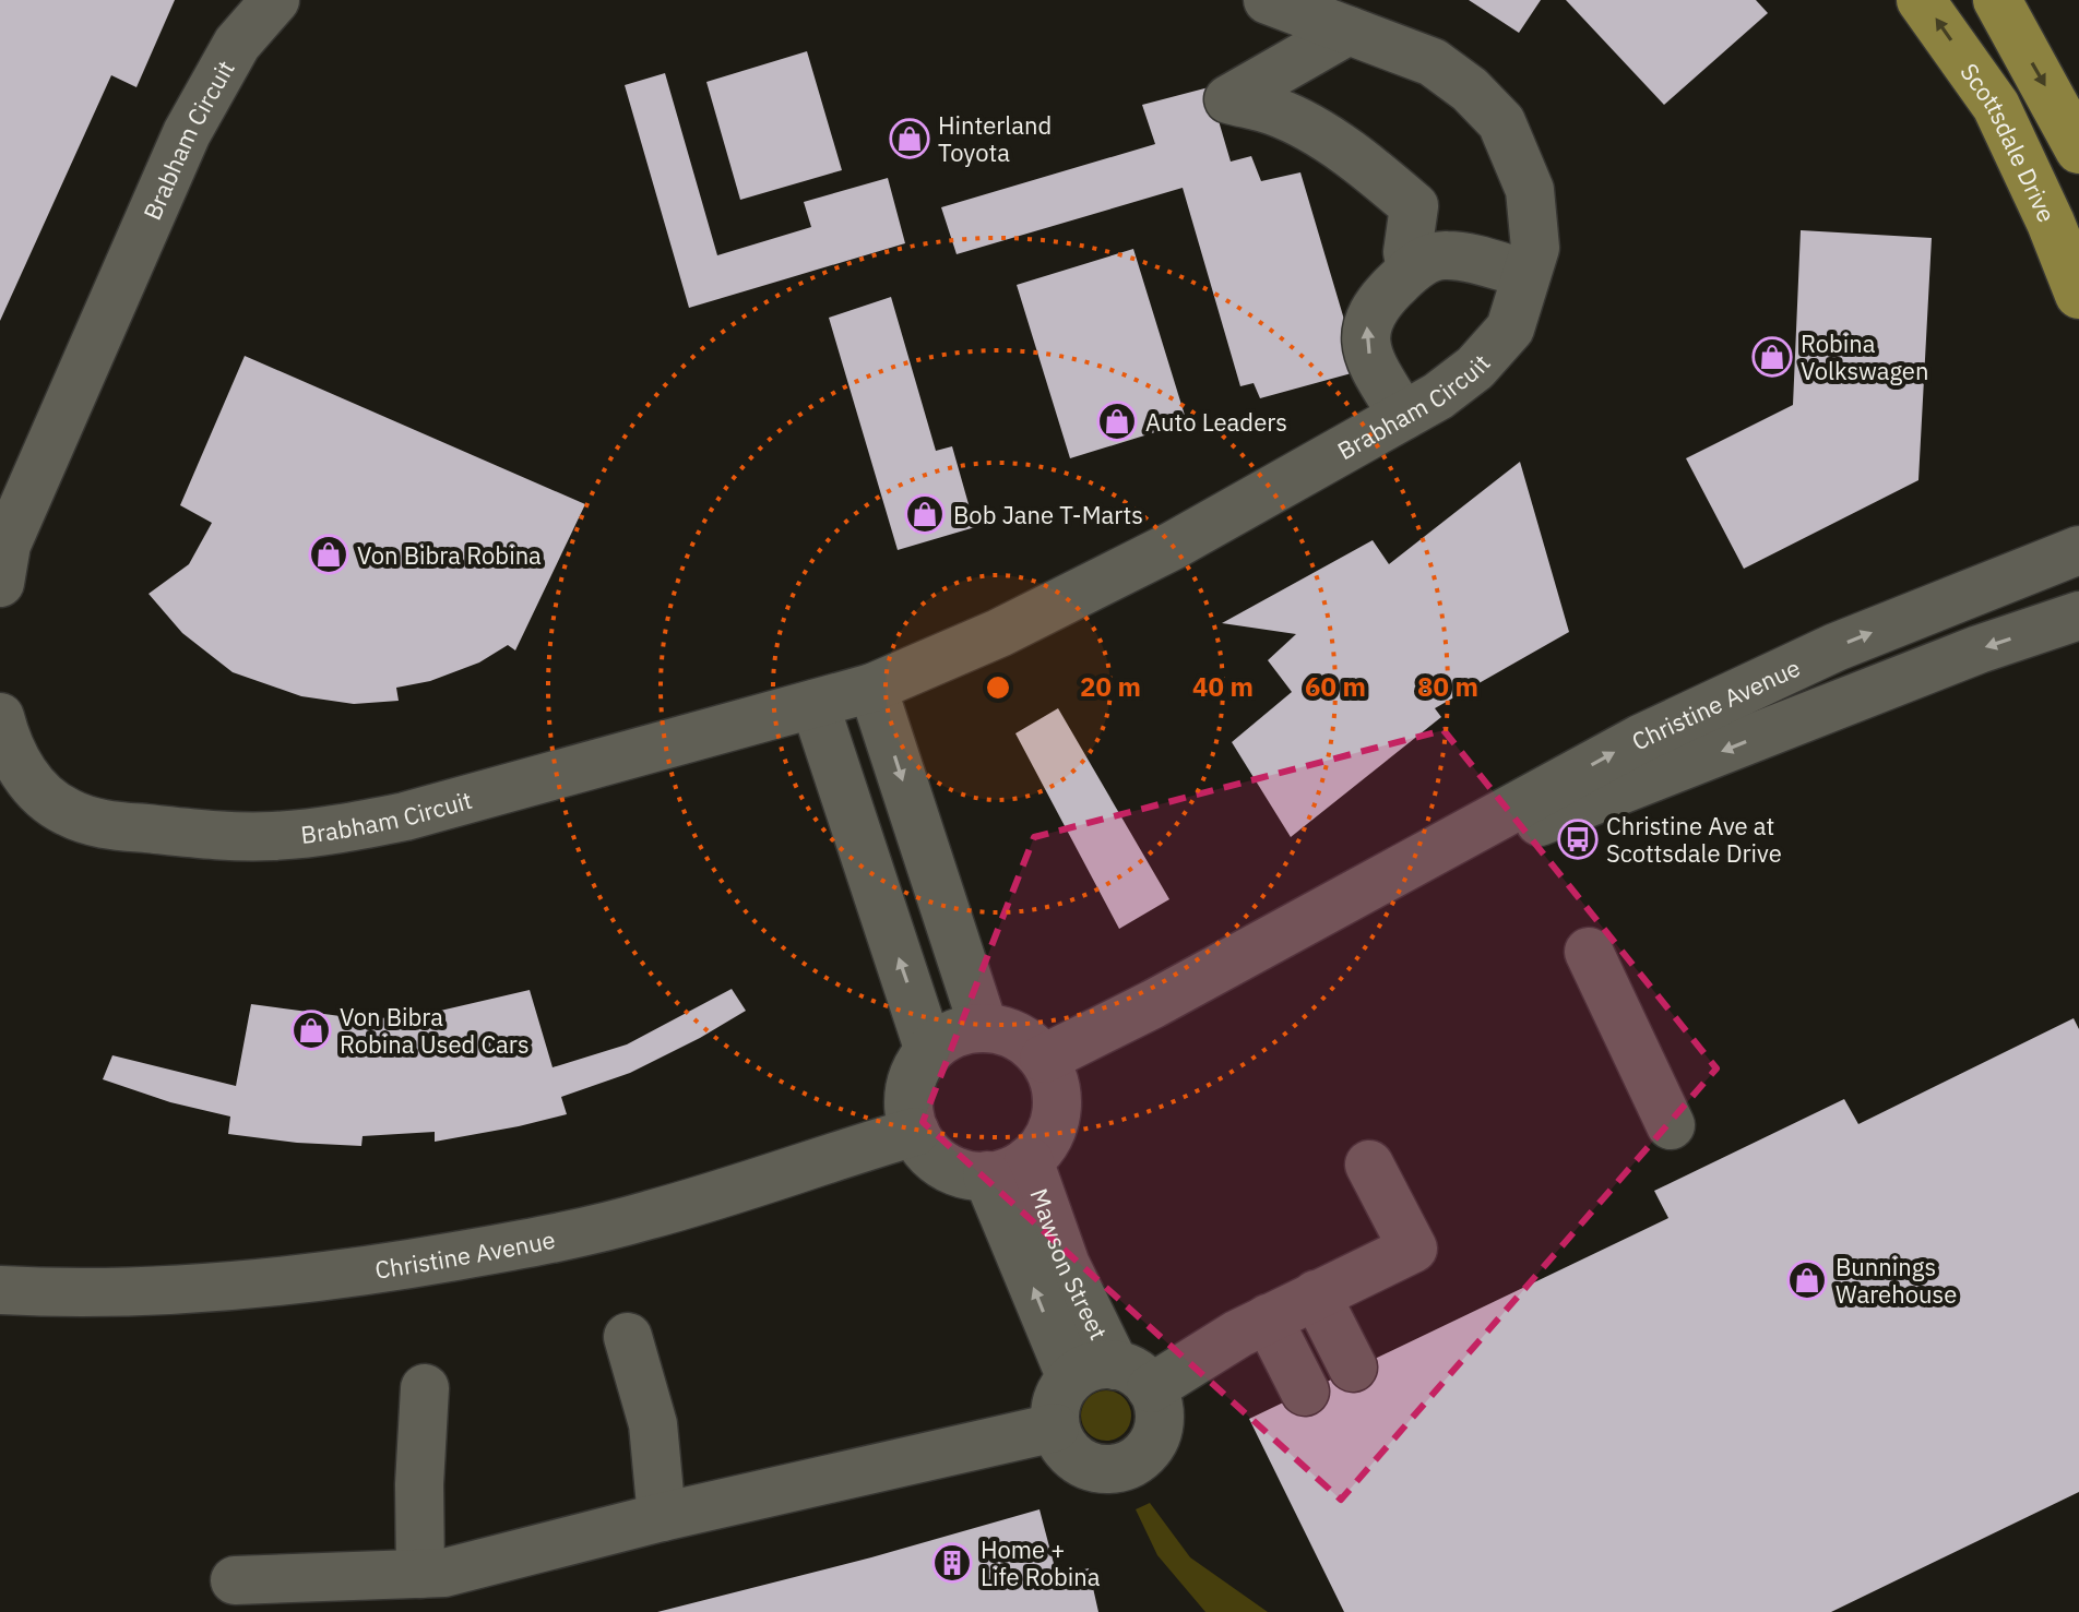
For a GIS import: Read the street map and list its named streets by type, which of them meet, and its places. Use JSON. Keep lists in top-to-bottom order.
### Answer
{
  "streets": {
    "main road": ["Scottsdale Drive"],
    "street": ["Brabham Circuit", "Christine Avenue", "Mawson Street"]
  },
  "crossings": [
    ["Christine Avenue", "Mawson Street"]
  ],
  "places": {
    "shop": [
      "Hinterland Toyota",
      "Robina Volkswagen",
      "Auto Leaders",
      "Bob Jane T-Marts",
      "Von Bibra Robina",
      "Von Bibra Robina Used Cars",
      "Bunnings Warehouse"
    ],
    "bus stop": ["Christine Ave at Scottsdale Drive"],
    "building": ["Home + Life Robina"]
  },
  "rings": [
    "20 m",
    "40 m",
    "60 m",
    "80 m"
  ]
}
